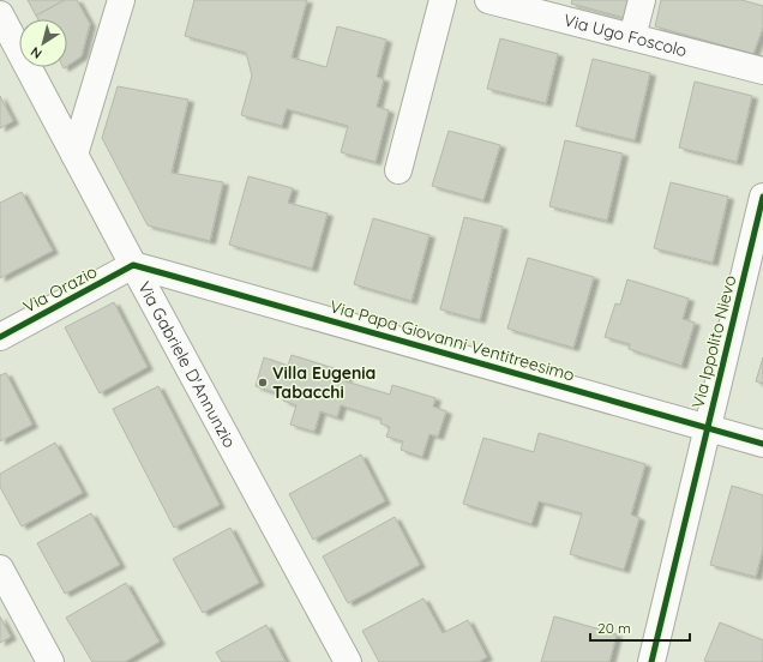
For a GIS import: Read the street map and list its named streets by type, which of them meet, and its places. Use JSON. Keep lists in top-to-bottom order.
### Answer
{
  "streets": {
    "street": [
      "Via Ugo Foscolo",
      "Via Orazio",
      "Via Papa Giovanni Ventitreesimo",
      "Via Ippolito Nievo",
      "Via Gabriele D'Annunzio"
    ]
  },
  "crossings": [
    ["Via Orazio", "Via Papa Giovanni Ventitreesimo"],
    ["Via Orazio", "Via Gabriele D'Annunzio"],
    ["Via Papa Giovanni Ventitreesimo", "Via Ippolito Nievo"],
    ["Via Papa Giovanni Ventitreesimo", "Via Gabriele D'Annunzio"]
  ],
  "places": ["Villa Eugenia Tabacchi"],
  "scale_bar": "20 m",
  "north": "bottom left"
}
